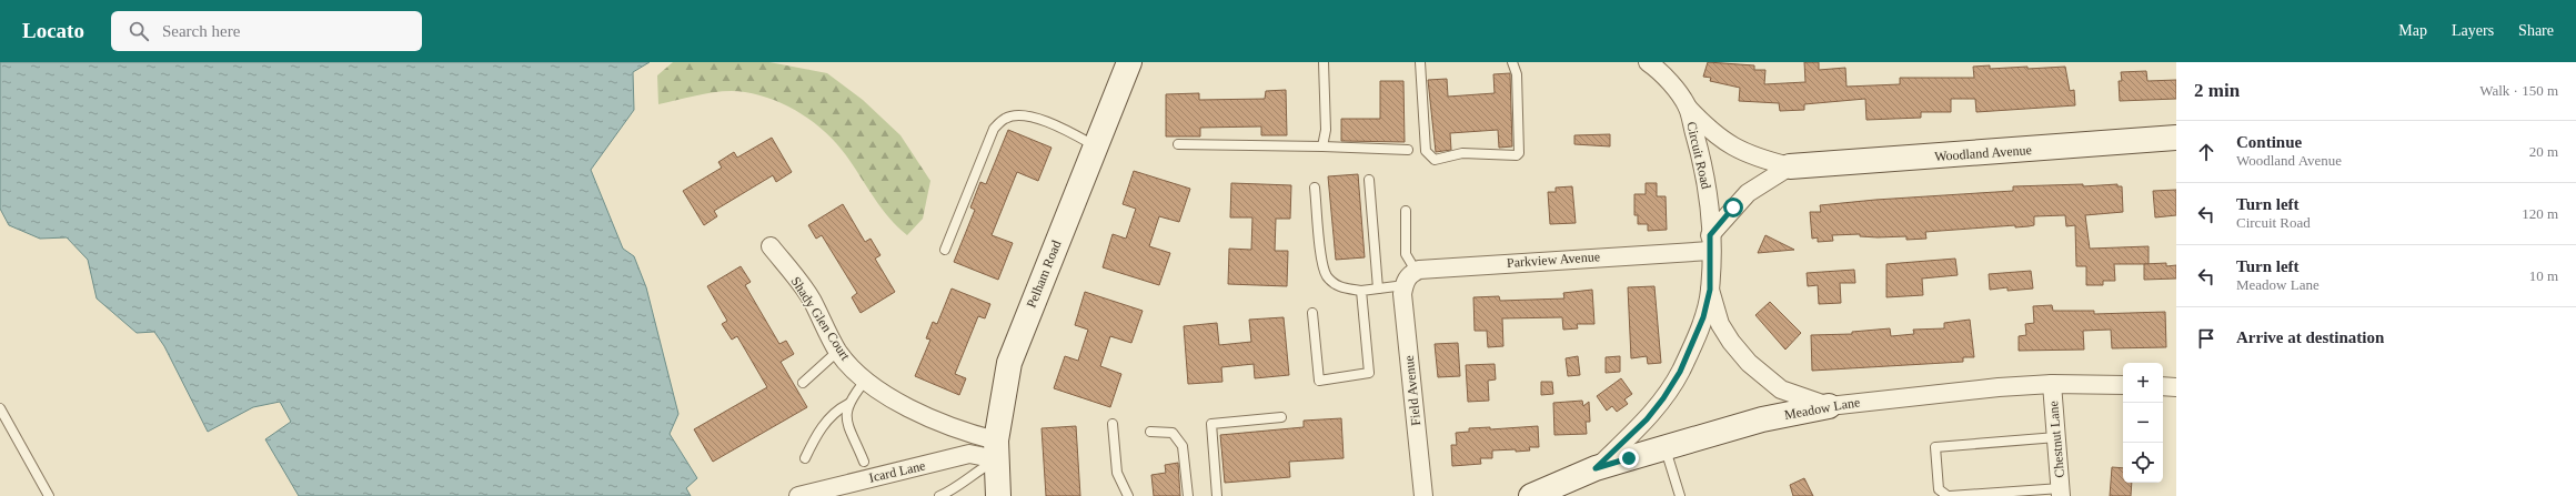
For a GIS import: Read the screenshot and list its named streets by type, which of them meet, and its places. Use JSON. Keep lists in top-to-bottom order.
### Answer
{
  "streets": {
    "street": [
      "Woodland Avenue",
      "Circuit Road",
      "Parkview Avenue",
      "Pelham Road",
      "Shady Glen Court",
      "Field Avenue",
      "Meadow Lane",
      "Chestnut Lane",
      "Icard Lane"
    ]
  },
  "crossings": [
    ["Woodland Avenue", "Circuit Road"],
    ["Woodland Avenue", "Parkview Avenue"],
    ["Circuit Road", "Parkview Avenue"],
    ["Circuit Road", "Meadow Lane"],
    ["Pelham Road", "Shady Glen Court"],
    ["Pelham Road", "Icard Lane"],
    ["Shady Glen Court", "Icard Lane"],
    ["Meadow Lane", "Chestnut Lane"]
  ],
  "page": {
    "header": "Locato",
    "search": "Search here",
    "nav": ["Map", "Layers", "Share"],
    "heading": ["2 min", "Walk · 150 m"],
    "list": [
      ["Continue", "Woodland Avenue", "20 m"],
      ["Turn left", "Circuit Road", "120 m"],
      ["Turn left", "Meadow Lane", "10 m"],
      "Arrive at destination"
    ],
    "map_buttons": ["+", "−"]
  }
}
